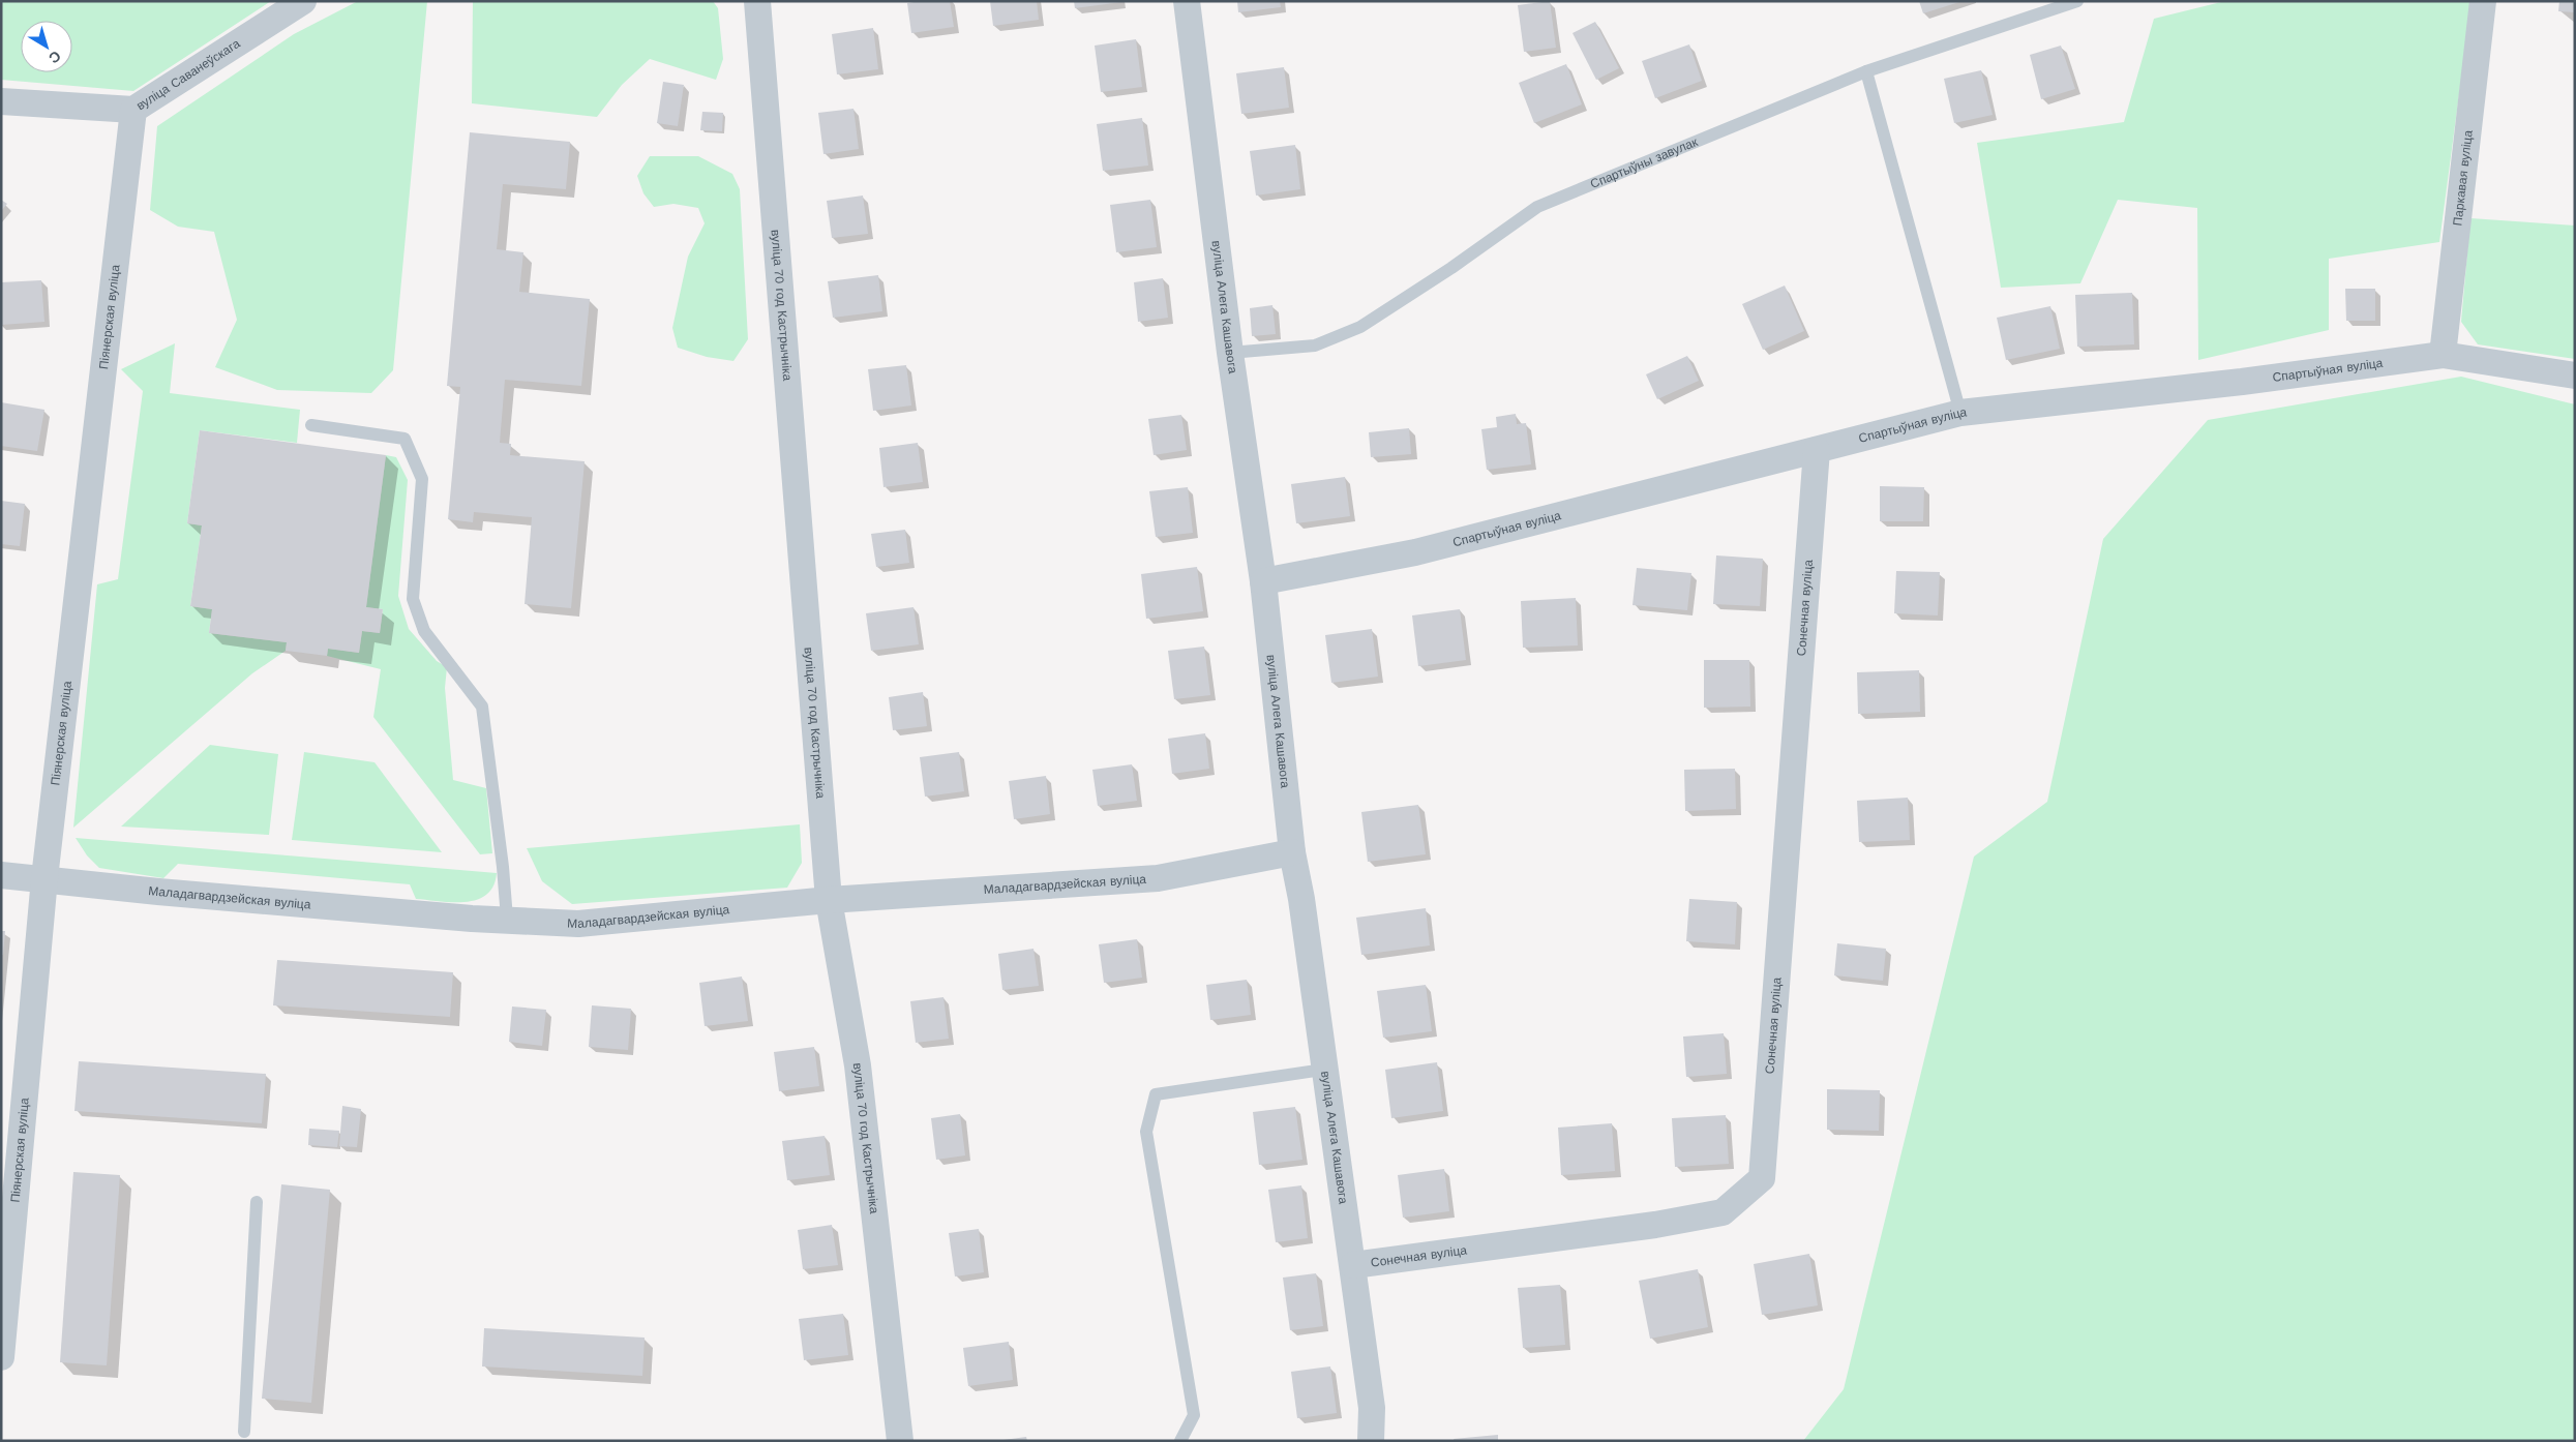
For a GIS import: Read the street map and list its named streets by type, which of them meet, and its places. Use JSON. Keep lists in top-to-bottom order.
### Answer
{
  "streets": {
    "street": [
      "вуліца Саванеўскага",
      "Паркавая вуліца",
      "вуліца 70 год Кастрычніка",
      "вуліца Алега Кашавога",
      "Піянерская вуліца",
      "Спартыўная вуліца",
      "Сонечная вуліца",
      "Маладагвардзейская вуліца"
    ],
    "lane": ["Спартыўны завулак"]
  },
  "crossings": [
    ["вуліца Саванеўскага", "Піянерская вуліца"],
    ["Спартыўны завулак", "вуліца Алега Кашавога"],
    ["Паркавая вуліца", "Спартыўная вуліца"],
    ["вуліца 70 год Кастрычніка", "Маладагвардзейская вуліца"],
    ["вуліца Алега Кашавога", "Спартыўная вуліца"],
    ["вуліца Алега Кашавога", "Сонечная вуліца"],
    ["вуліца Алега Кашавога", "Маладагвардзейская вуліца"],
    ["Піянерская вуліца", "Маладагвардзейская вуліца"],
    ["Спартыўная вуліца", "Сонечная вуліца"]
  ],
  "north": "bottom right"
}
